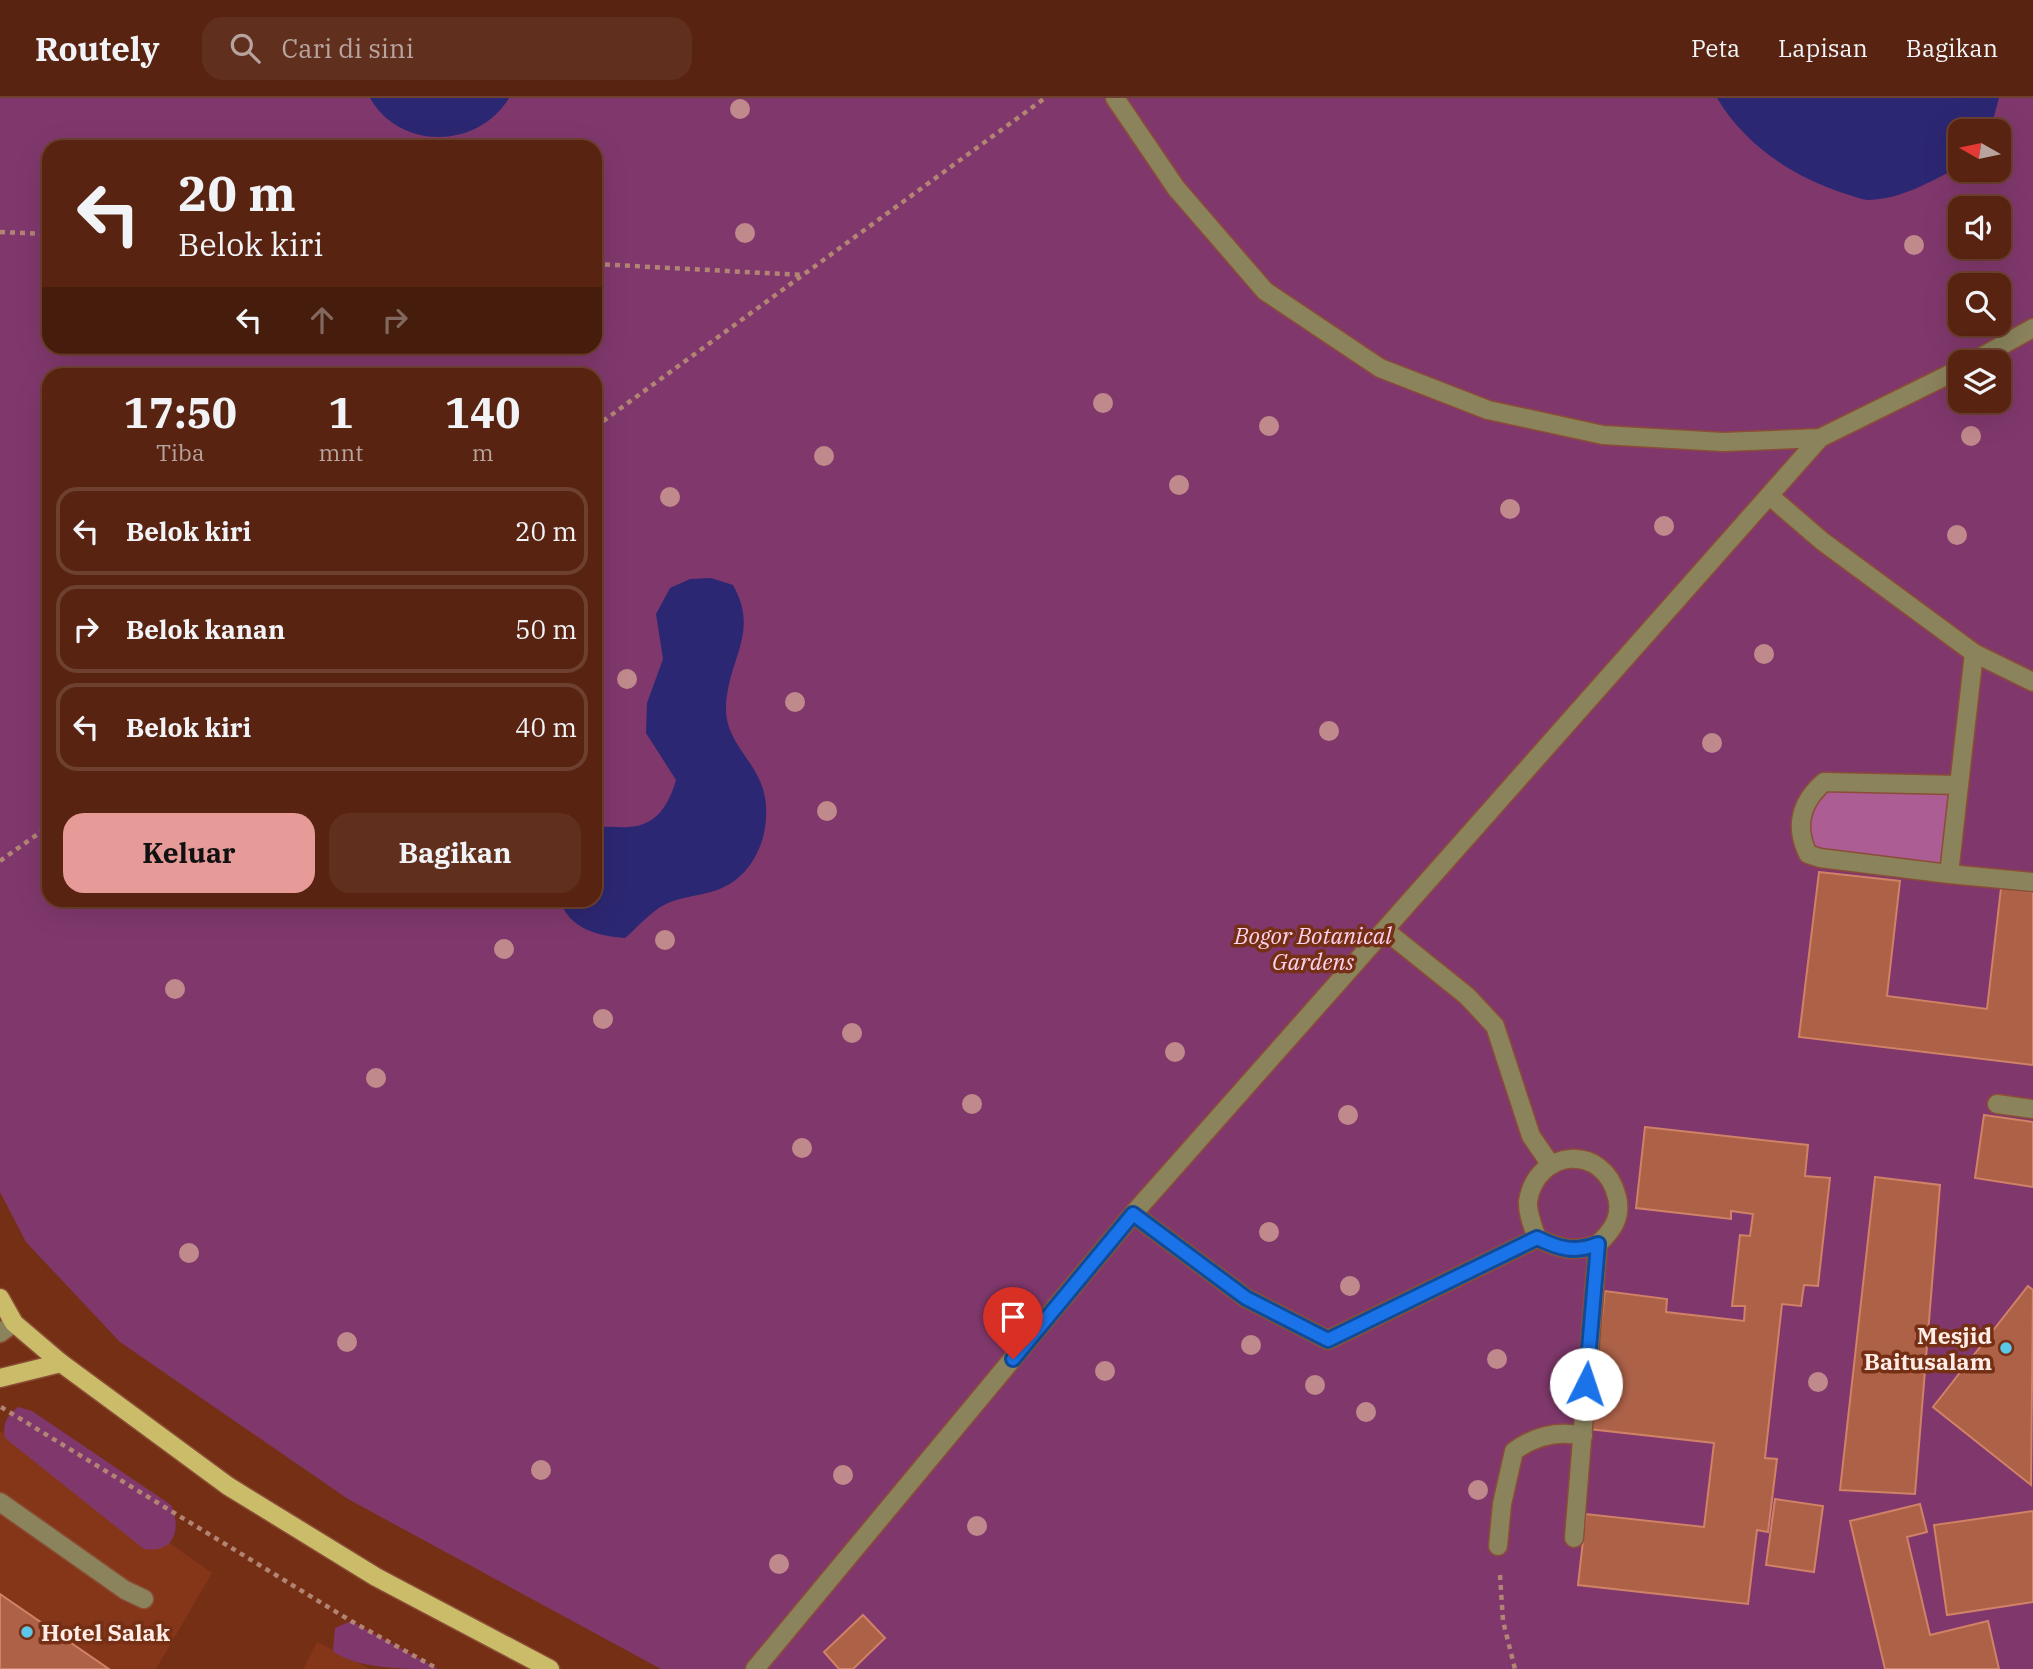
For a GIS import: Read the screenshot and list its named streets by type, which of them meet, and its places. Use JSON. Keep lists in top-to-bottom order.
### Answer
{
  "parks": ["Bogor Botanical Gardens"],
  "places": ["Mesjid Baitusalam", "Hotel Salak"],
  "north": "left",
  "page": {
    "header": "Routely",
    "search": "Cari di sini",
    "nav": ["Peta", "Lapisan", "Bagikan"],
    "turn": ["20 m", "Belok kiri"],
    "eta": [
      "17:50",
      "Tiba",
      "1",
      "mnt",
      "140",
      "m"
    ],
    "list": [
      {
        "name": "Belok kiri",
        "value": "20 m"
      },
      {
        "name": "Belok kanan",
        "value": "50 m"
      },
      {
        "name": "Belok kiri",
        "value": "40 m"
      }
    ],
    "buttons": ["Keluar", "Bagikan"]
  }
}
